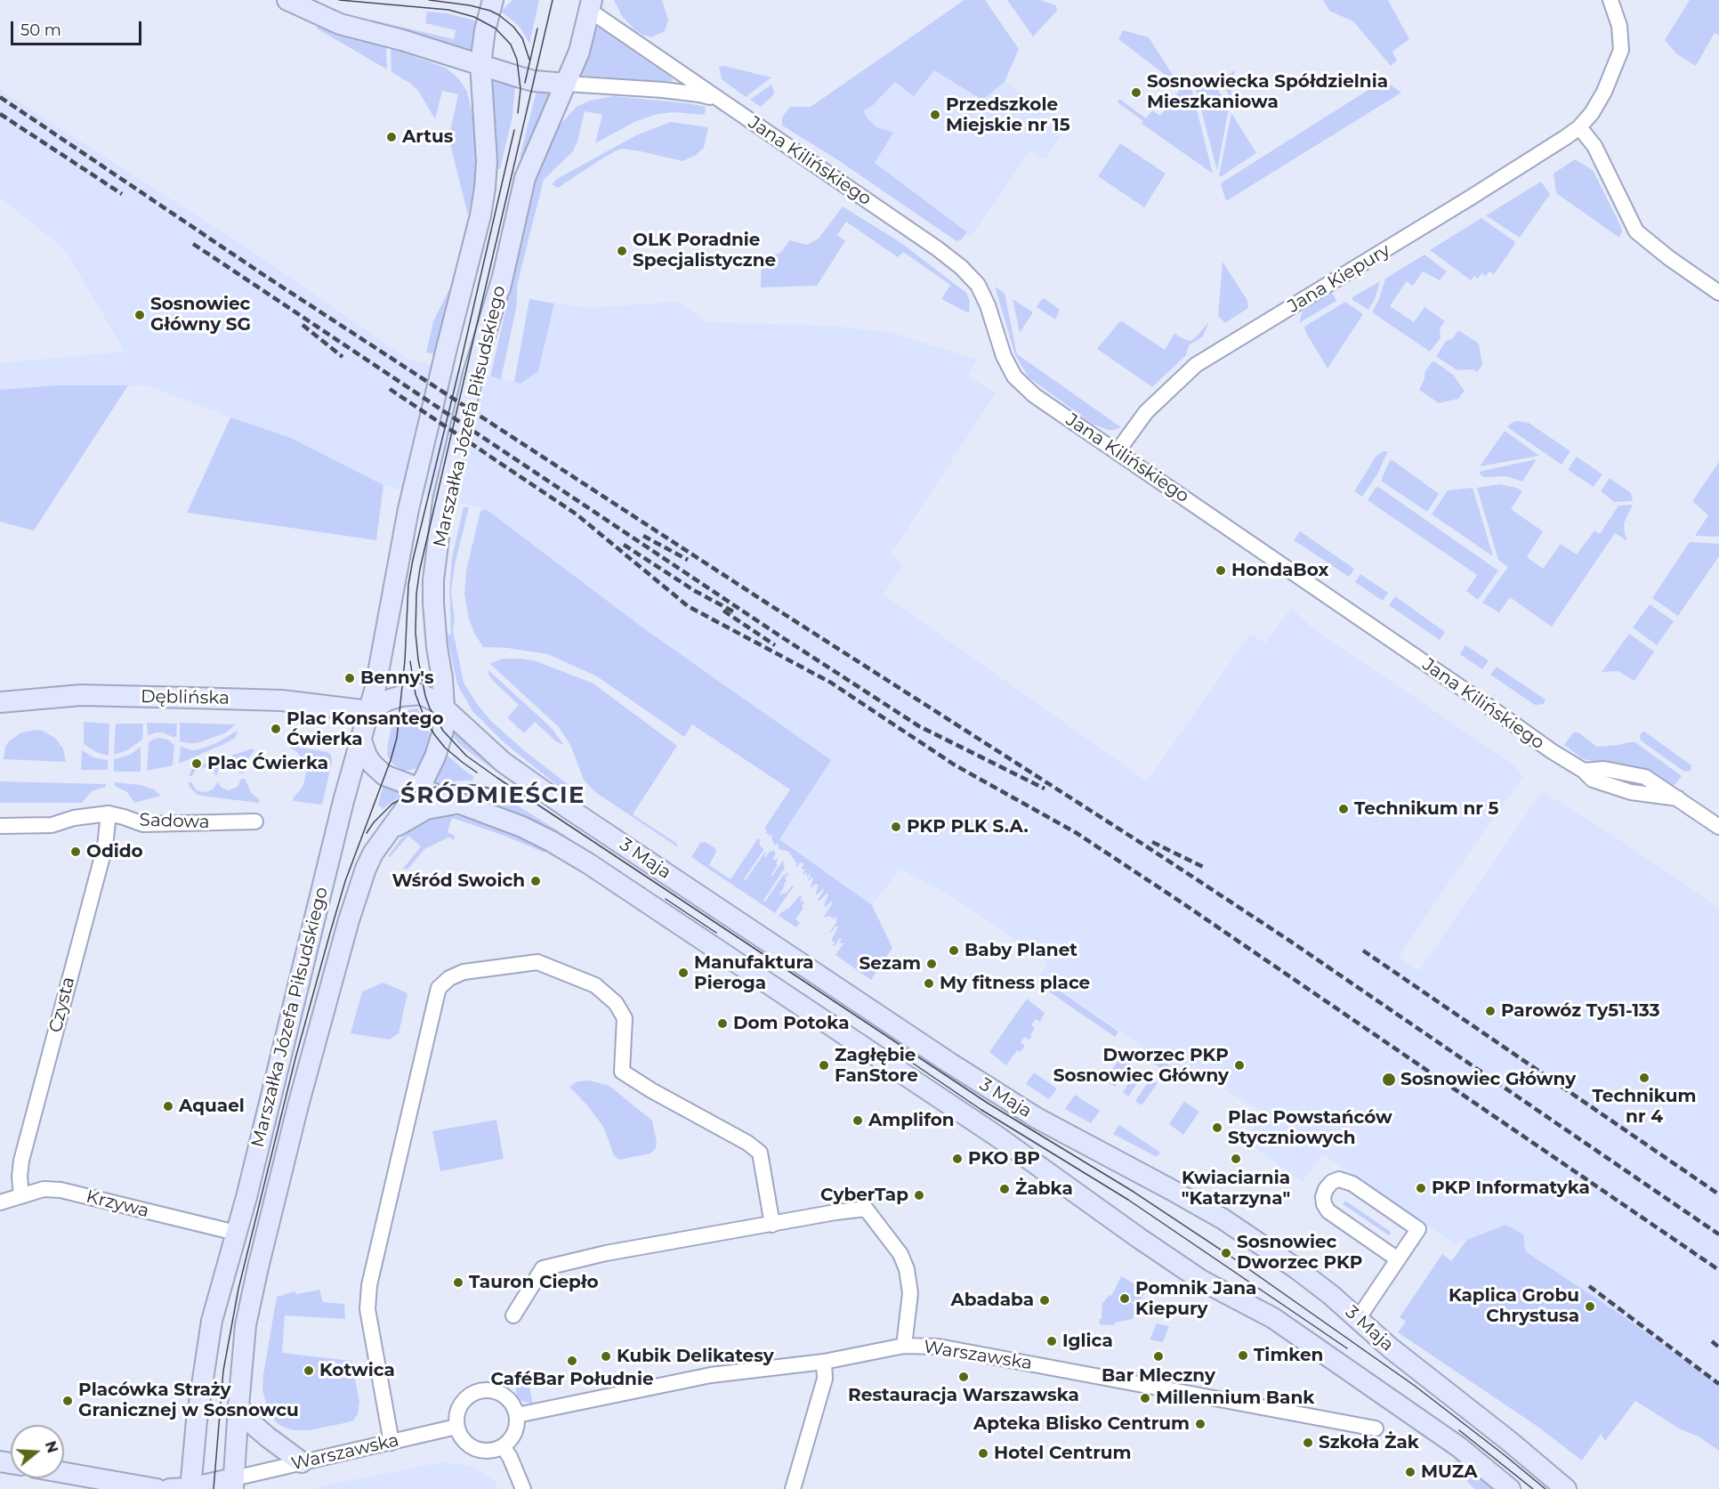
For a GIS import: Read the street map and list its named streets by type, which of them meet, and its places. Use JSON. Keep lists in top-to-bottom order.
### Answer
{
  "streets": {
    "main road": ["Marszałka Józefa Piłsudskiego", "Dęblińska", "3 Maja"],
    "street": [
      "Jana Kilińskiego",
      "Jana Kiepury",
      "Sadowa",
      "Czysta",
      "Krzywa",
      "Warszawska"
    ]
  },
  "crossings": [
    ["Jana Kilińskiego", "Jana Kiepury"],
    ["Jana Kilińskiego", "Marszałka Józefa Piłsudskiego"],
    ["Marszałka Józefa Piłsudskiego", "Dęblińska"],
    ["Marszałka Józefa Piłsudskiego", "3 Maja"],
    ["Marszałka Józefa Piłsudskiego", "Krzywa"],
    ["Marszałka Józefa Piłsudskiego", "Warszawska"],
    ["Dęblińska", "3 Maja"],
    ["Sadowa", "Czysta"],
    ["Czysta", "Krzywa"]
  ],
  "districts": ["ŚRÓDMIEŚCIE"],
  "places": [
    "Sosnowiecka Spółdzielnia Mieszkaniowa",
    "Przedszkole Miejskie nr 15",
    "Artus",
    "OLK Poradnie Specjalistyczne",
    "Sosnowiec Główny SG",
    "HondaBox",
    "Benny's",
    "Plac Konsantego Ćwierka",
    "Plac Ćwierka",
    "Technikum nr 5",
    "PKP PLK S.A.",
    "Odido",
    "Wśród Swoich",
    "Baby Planet",
    "Sezam",
    "Manufaktura Pieroga",
    "My fitness place",
    "Parowóz Ty51-133",
    "Dom Potoka",
    "Zagłębie FanStore",
    "Dworzec PKP Sosnowiec Główny",
    "Technikum nr 4",
    "Sosnowiec Główny",
    "Aquael",
    "Amplifon",
    "Plac Powstańców Styczniowych",
    "PKO BP",
    "Kwiaciarnia \"Katarzyna\"",
    "PKP Informatyka",
    "Żabka",
    "CyberTap",
    "Sosnowiec Dworzec PKP",
    "Tauron Ciepło",
    "Pomnik Jana Kiepury",
    "Abadaba",
    "Kaplica Grobu Chrystusa",
    "Iglica",
    "Timken",
    "Kubik Delikatesy",
    "Bar Mleczny",
    "CaféBar Południe",
    "Kotwica",
    "Restauracja Warszawska",
    "Millennium Bank",
    "Placówka Straży Granicznej w Sosnowcu",
    "Apteka Blisko Centrum",
    "Szkoła Żak",
    "Hotel Centrum",
    "MUZA"
  ],
  "scale_bar": "50 m",
  "north": "right"
}
